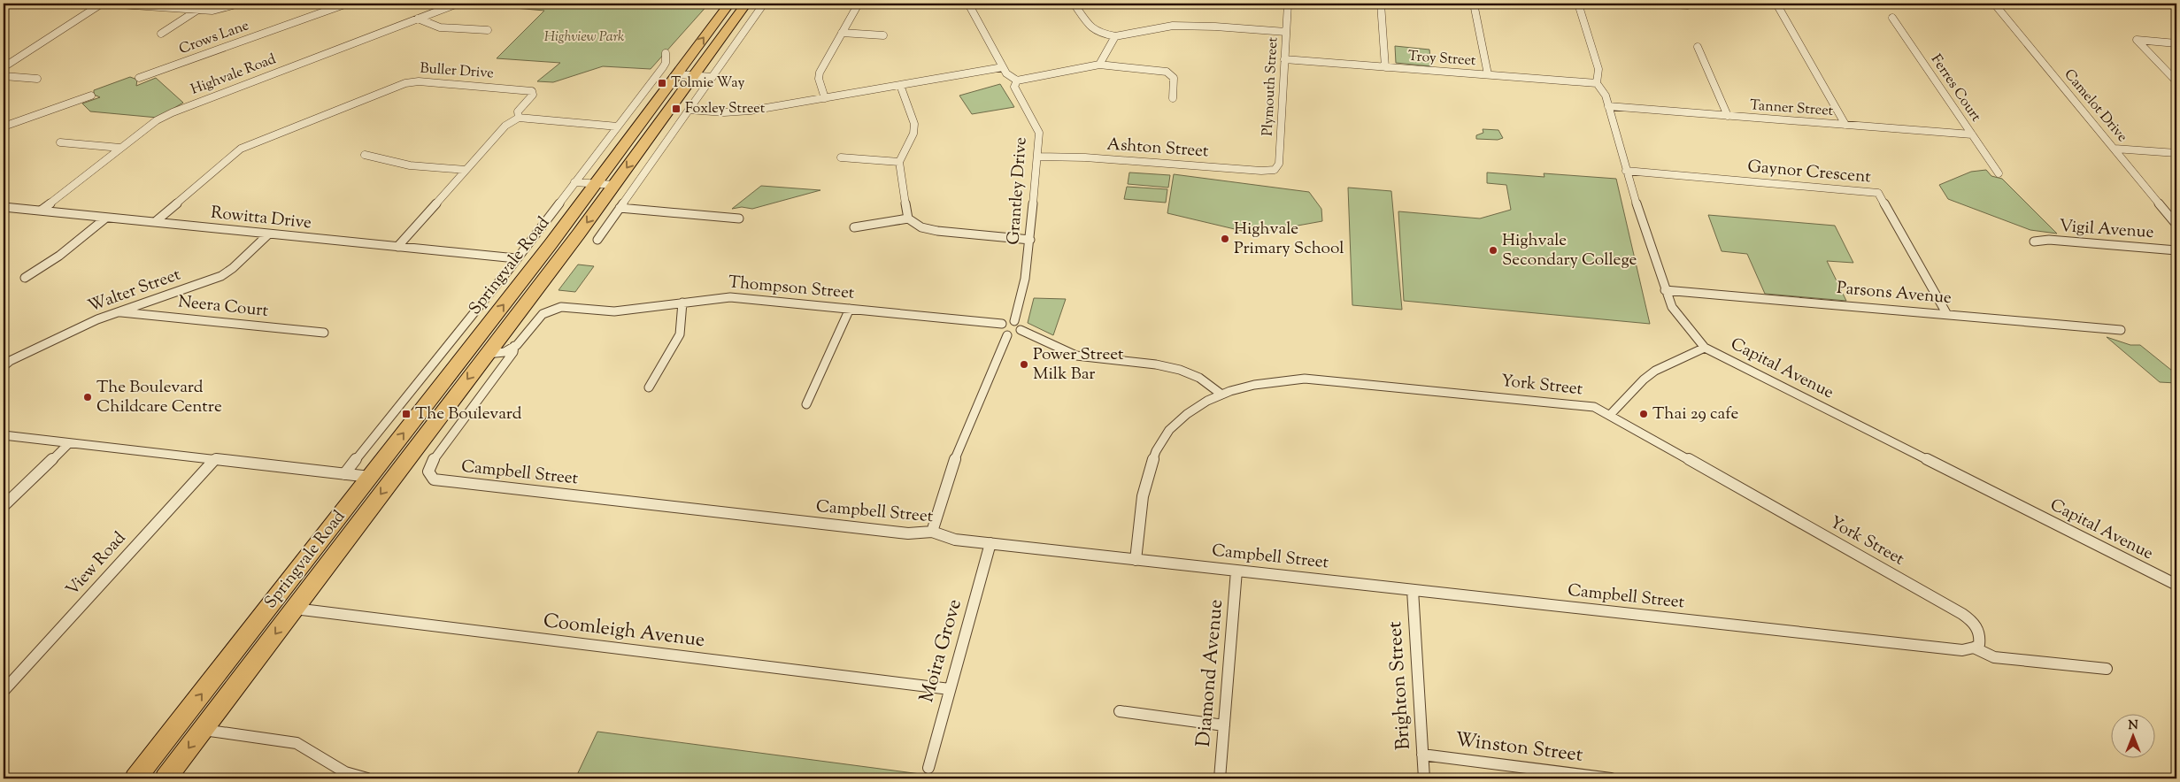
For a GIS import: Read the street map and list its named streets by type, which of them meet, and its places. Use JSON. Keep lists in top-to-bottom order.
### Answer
{
  "streets": {
    "highway": ["Springvale Road"],
    "street": [
      "Crows Lane",
      "Troy Street",
      "Buller Drive",
      "Highvale Road",
      "Plymouth Street",
      "Ferres Court",
      "Camelot Drive",
      "Tanner Street",
      "Ashton Street",
      "Gaynor Crescent",
      "Grantley Drive",
      "Rowitta Drive",
      "Vigil Avenue",
      "Thompson Street",
      "Walter Street",
      "Parsons Avenue",
      "Neera Court",
      "Capital Avenue",
      "York Street",
      "Campbell Street",
      "View Road",
      "Coomleigh Avenue",
      "Moira Grove",
      "Diamond Avenue",
      "Brighton Street",
      "Winston Street"
    ]
  },
  "crossings": [
    ["Troy Street", "Plymouth Street"],
    ["Troy Street", "Capital Avenue"],
    ["Buller Drive", "Rowitta Drive"],
    ["Highvale Road", "Rowitta Drive"],
    ["Plymouth Street", "Ashton Street"],
    ["Ferres Court", "Tanner Street"],
    ["Tanner Street", "Capital Avenue"],
    ["Ashton Street", "Grantley Drive"],
    ["Gaynor Crescent", "Parsons Avenue"],
    ["Gaynor Crescent", "Capital Avenue"],
    ["Grantley Drive", "Thompson Street"],
    ["Rowitta Drive", "Springvale Road"],
    ["Rowitta Drive", "Walter Street"],
    ["Springvale Road", "Thompson Street"],
    ["Springvale Road", "Campbell Street"],
    ["Springvale Road", "Coomleigh Avenue"],
    ["Walter Street", "Neera Court"],
    ["Parsons Avenue", "Capital Avenue"],
    ["York Street", "Campbell Street"],
    ["Campbell Street", "Moira Grove"],
    ["Campbell Street", "Diamond Avenue"],
    ["Campbell Street", "Brighton Street"],
    ["Coomleigh Avenue", "Moira Grove"],
    ["Brighton Street", "Winston Street"]
  ],
  "parks": ["Highview Park"],
  "places": {
    "transit": ["Tolmie Way", "Foxley Street", "The Boulevard"],
    "other": [
      "Highvale Primary School",
      "Highvale Secondary College",
      "Power Street Milk Bar",
      "The Boulevard Childcare Centre",
      "Thai 29 cafe"
    ]
  },
  "north": "top"
}
